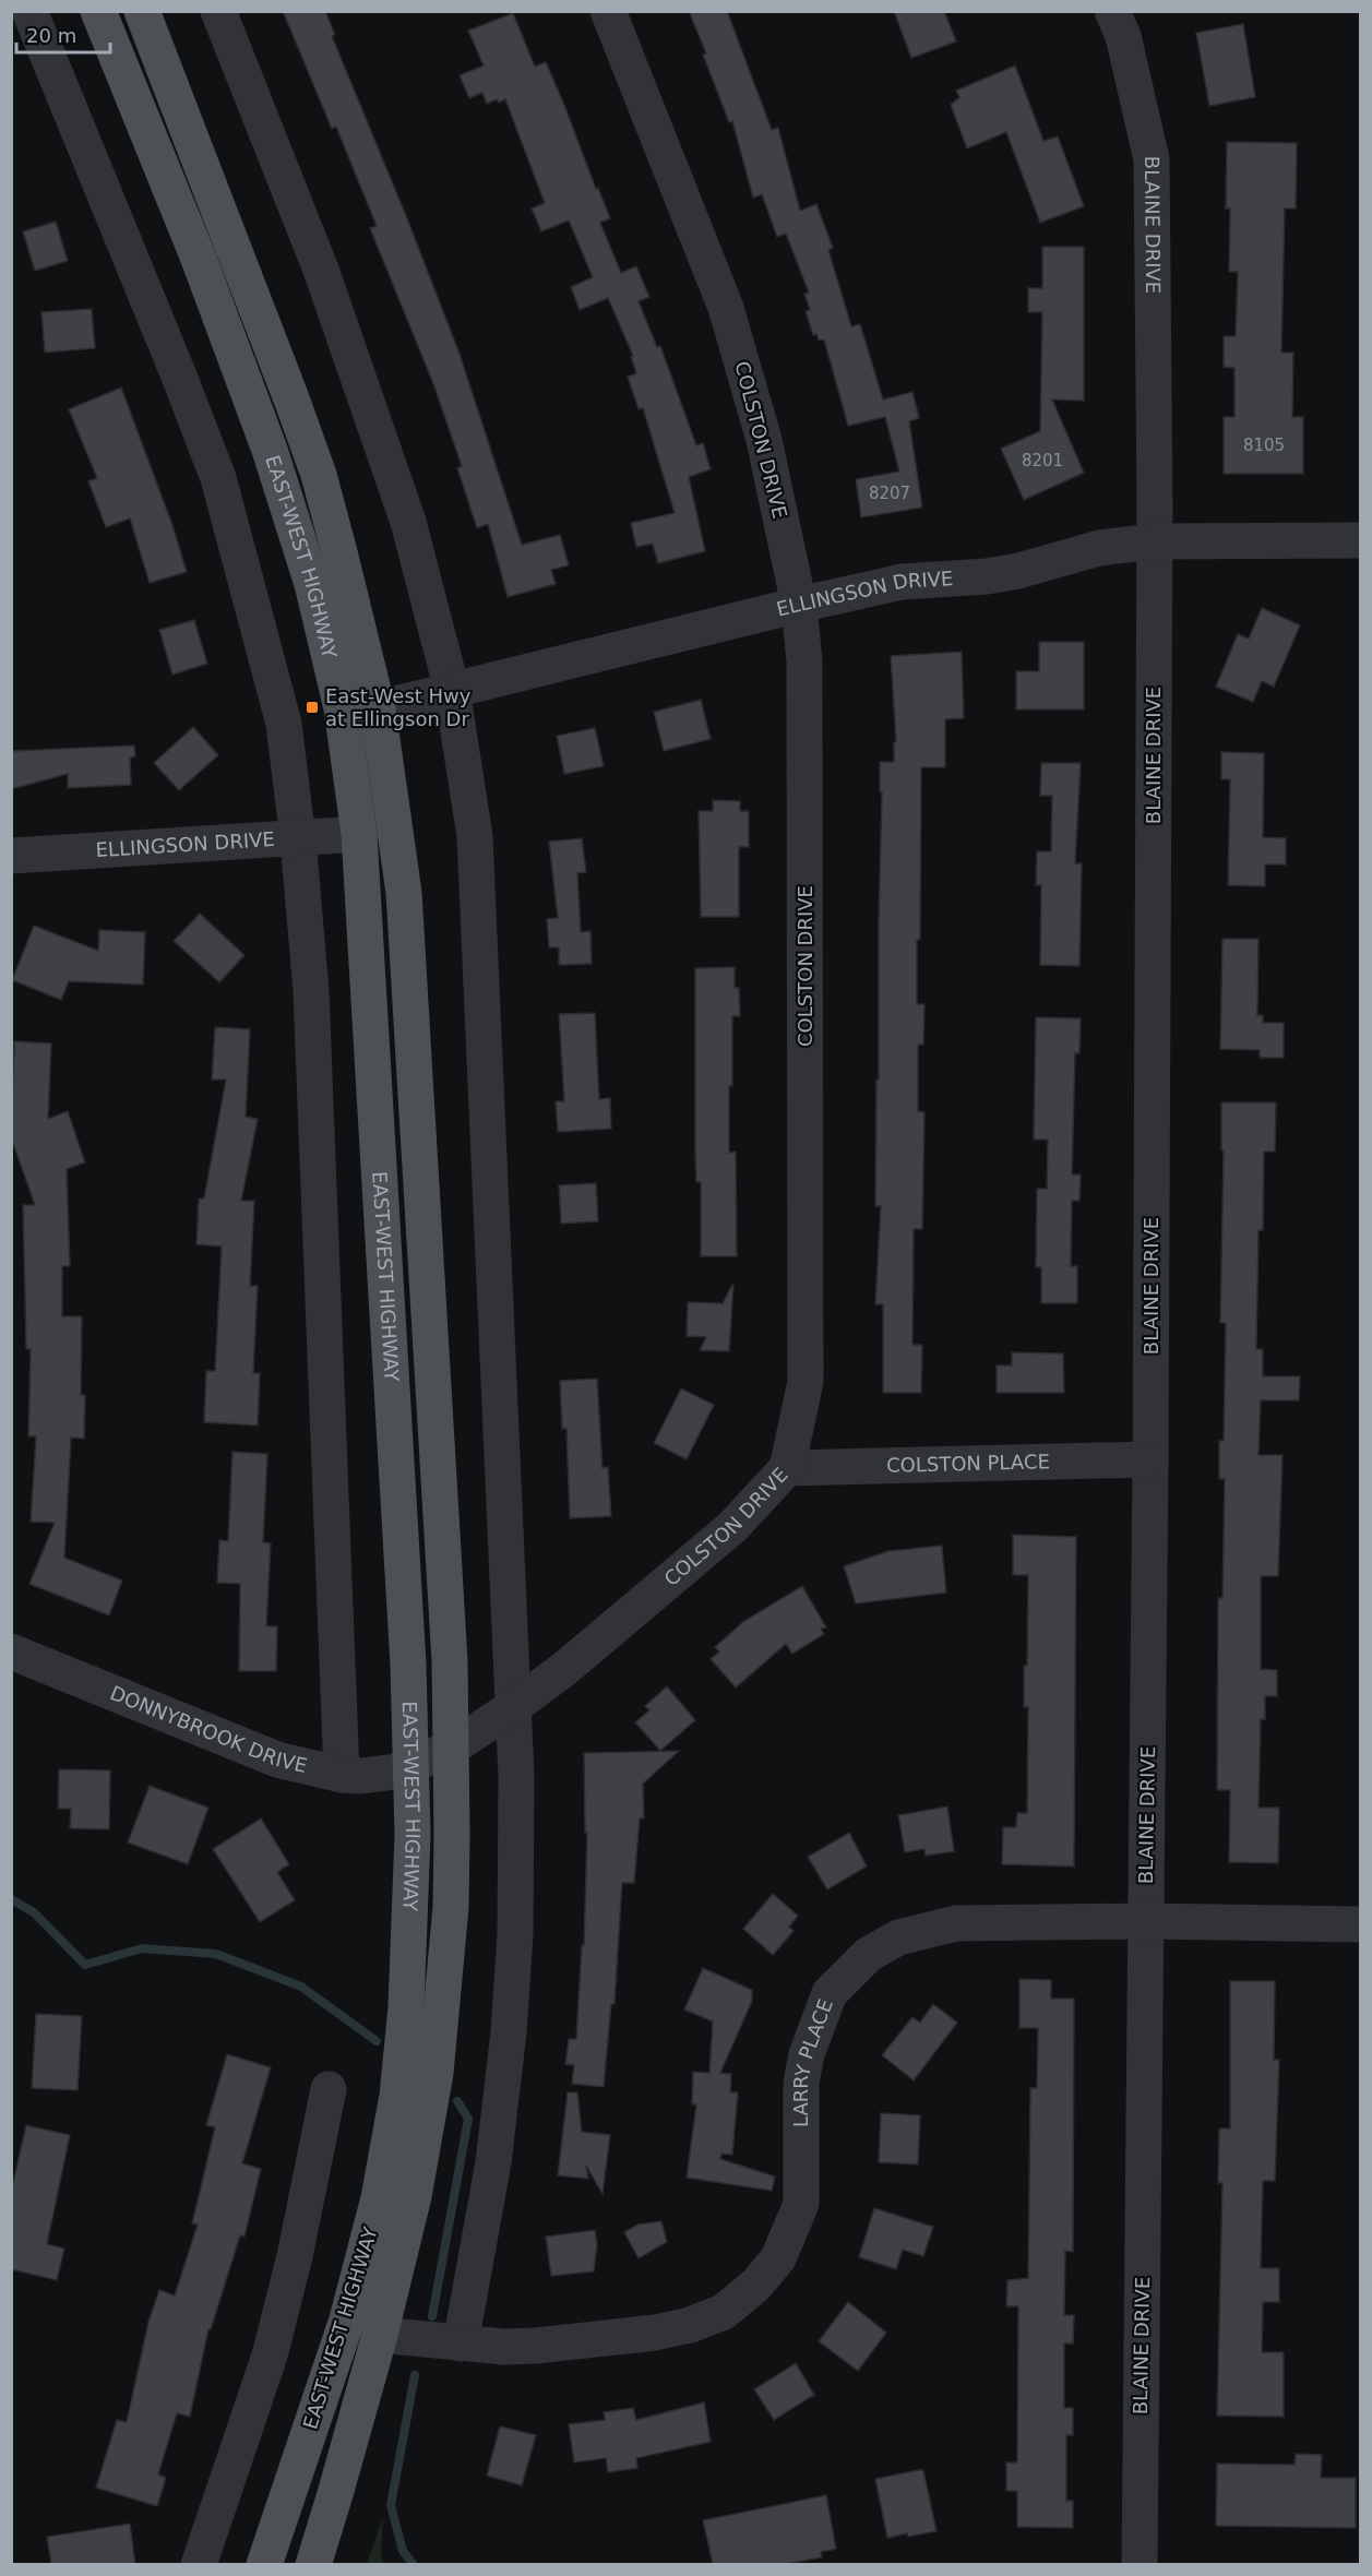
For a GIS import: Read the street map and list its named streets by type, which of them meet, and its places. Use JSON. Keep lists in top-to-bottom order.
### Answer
{
  "streets": {
    "main road": ["EAST-WEST HIGHWAY"],
    "street": [
      "BLAINE DRIVE",
      "COLSTON DRIVE",
      "ELLINGSON DRIVE",
      "COLSTON PLACE",
      "DONNYBROOK DRIVE",
      "LARRY PLACE"
    ]
  },
  "crossings": [
    ["BLAINE DRIVE", "ELLINGSON DRIVE"],
    ["BLAINE DRIVE", "COLSTON PLACE"],
    ["BLAINE DRIVE", "LARRY PLACE"],
    ["COLSTON DRIVE", "EAST-WEST HIGHWAY"],
    ["COLSTON DRIVE", "ELLINGSON DRIVE"],
    ["COLSTON DRIVE", "COLSTON PLACE"],
    ["COLSTON DRIVE", "DONNYBROOK DRIVE"],
    ["EAST-WEST HIGHWAY", "ELLINGSON DRIVE"],
    ["EAST-WEST HIGHWAY", "DONNYBROOK DRIVE"],
    ["EAST-WEST HIGHWAY", "LARRY PLACE"]
  ],
  "places": {
    "transit": ["East-West Hwy at Ellingson Dr"]
  },
  "house_numbers": ["8105", "8201", "8207"],
  "scale_bar": "20 m"
}
